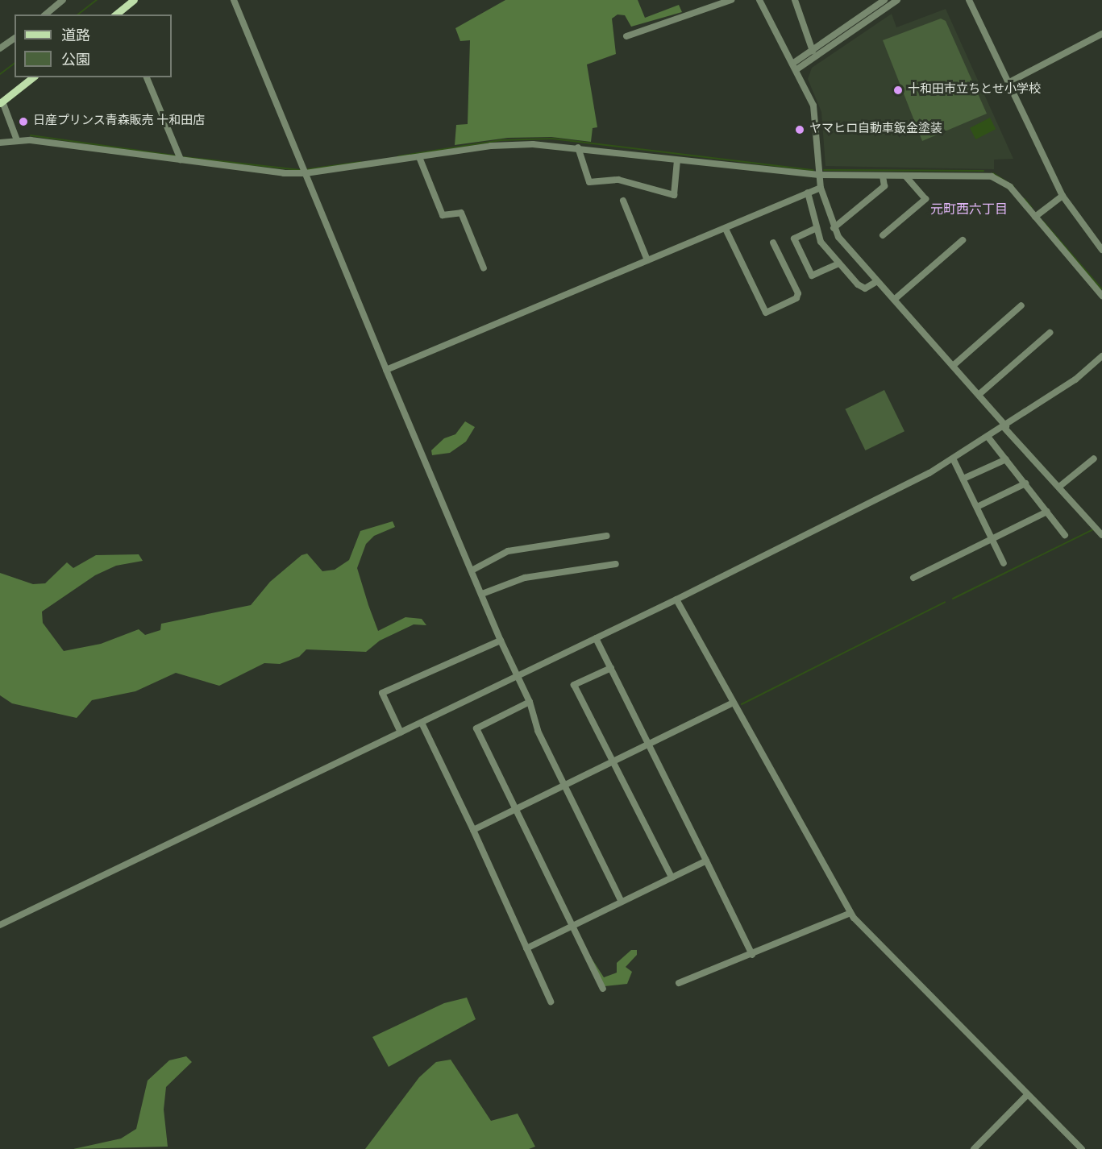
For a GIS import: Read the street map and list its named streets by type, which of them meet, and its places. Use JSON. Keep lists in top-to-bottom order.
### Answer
{
  "districts": ["元町西六丁目"],
  "places": ["十和田市立ちとせ小学校", "日産プリンス青森販売 十和田店", "ヤマヒロ自動車鈑金塗装"],
  "legend": ["道路", "公園"]
}
